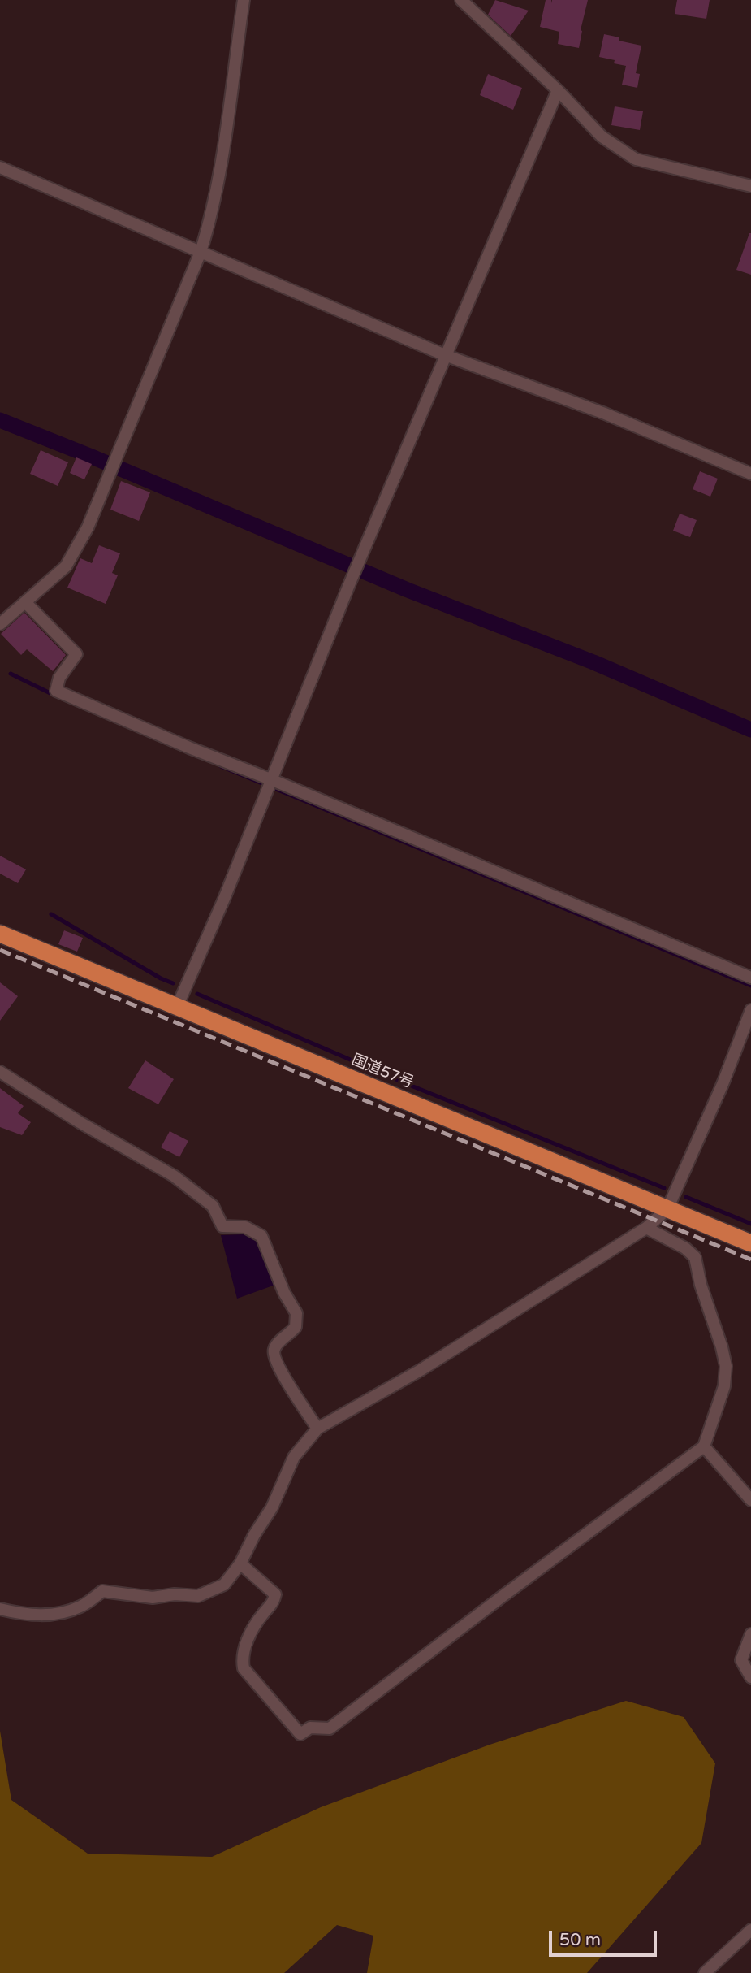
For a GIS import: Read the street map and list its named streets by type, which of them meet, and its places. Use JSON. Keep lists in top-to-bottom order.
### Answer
{
  "streets": {
    "highway": ["国道57号"]
  },
  "scale_bar": "50 m"
}
